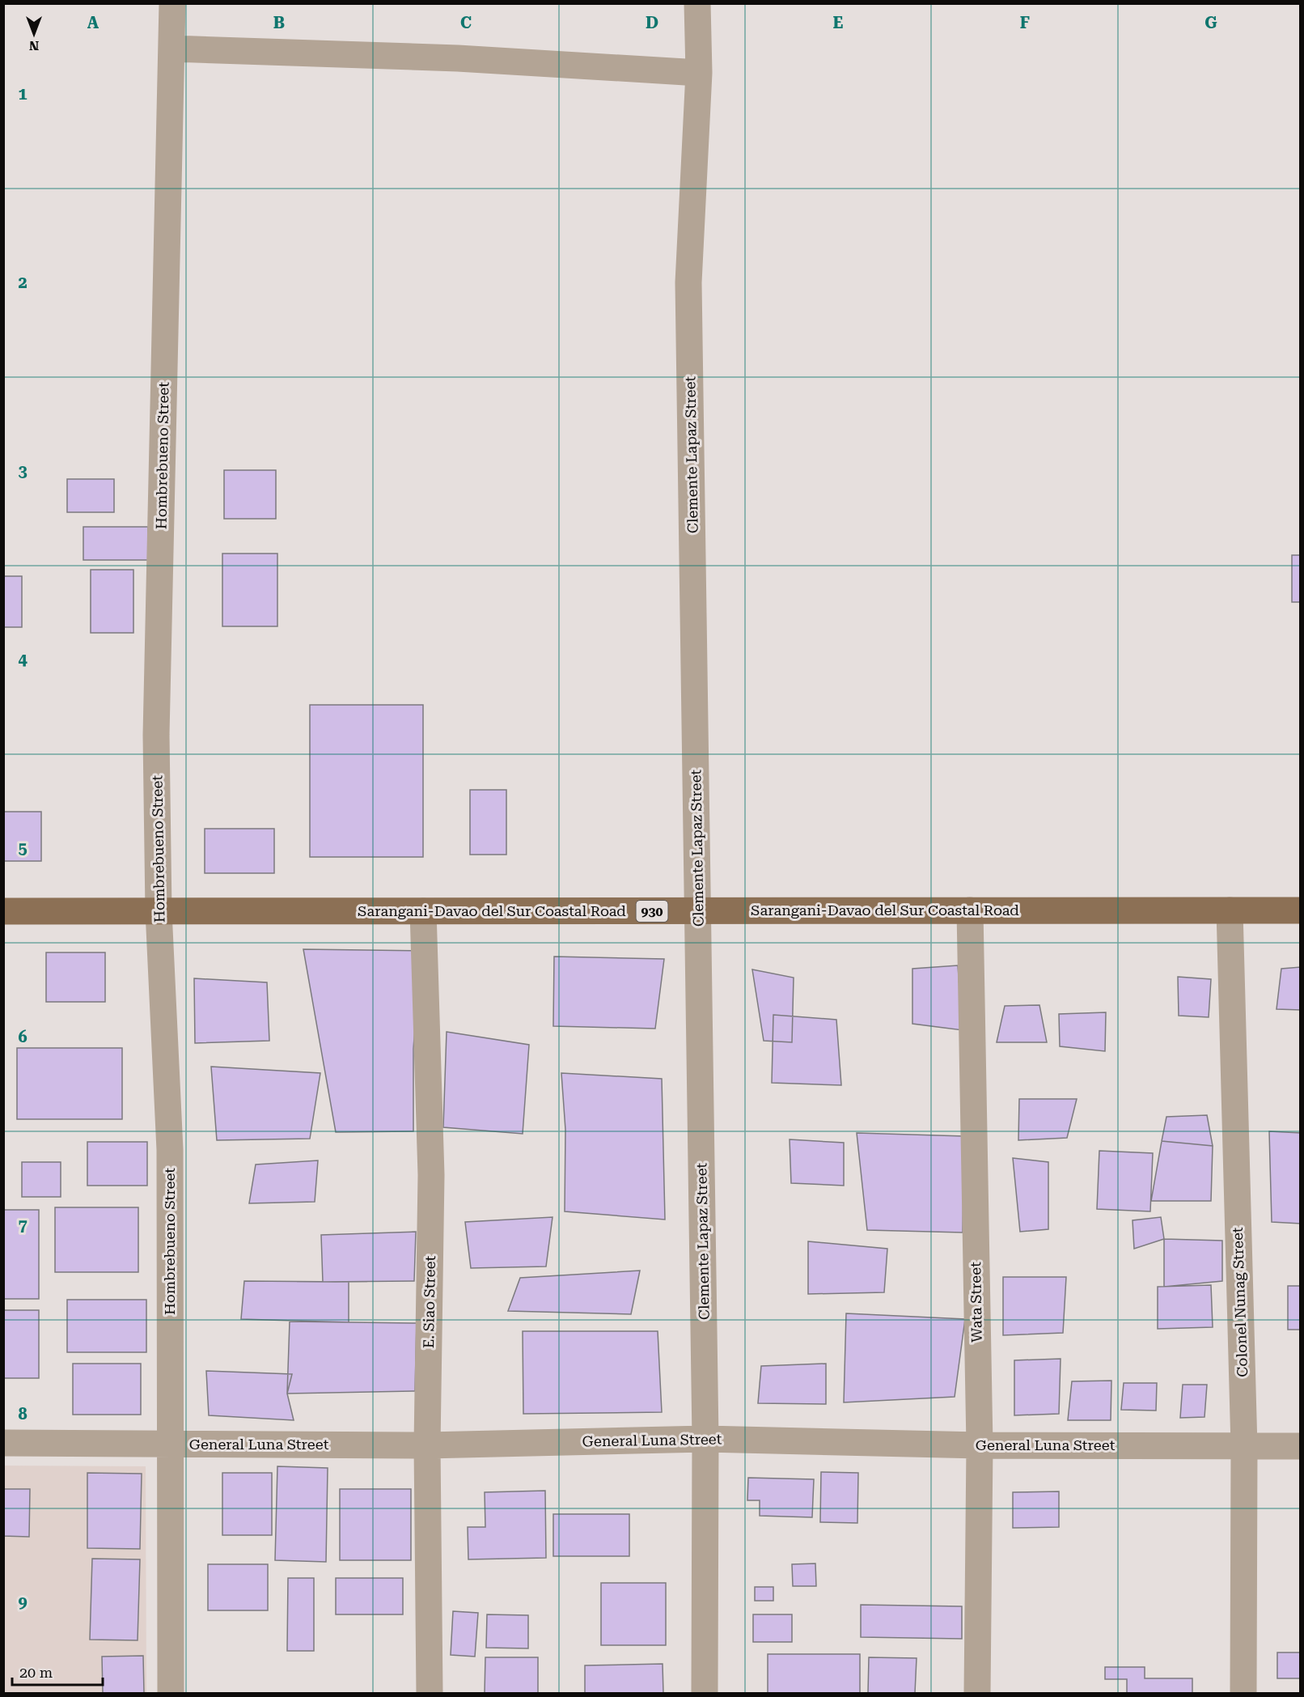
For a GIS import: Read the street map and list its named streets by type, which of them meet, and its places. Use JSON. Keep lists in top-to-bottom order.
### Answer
{
  "streets": {
    "main road": ["Sarangani-Davao del Sur Coastal Road", "930"],
    "street": [
      "Clemente Lapaz Street",
      "Hombrebueno Street",
      "E. Siao Street",
      "Wata Street",
      "Colonel Nunag Street",
      "General Luna Street"
    ]
  },
  "crossings": [
    ["Clemente Lapaz Street", "Sarangani-Davao del Sur Coastal Road"],
    ["Clemente Lapaz Street", "General Luna Street"],
    ["Hombrebueno Street", "Sarangani-Davao del Sur Coastal Road"],
    ["Hombrebueno Street", "General Luna Street"],
    ["Sarangani-Davao del Sur Coastal Road", "E. Siao Street"],
    ["Sarangani-Davao del Sur Coastal Road", "Wata Street"],
    ["Sarangani-Davao del Sur Coastal Road", "Colonel Nunag Street"],
    ["E. Siao Street", "General Luna Street"],
    ["Wata Street", "General Luna Street"],
    ["Colonel Nunag Street", "General Luna Street"]
  ],
  "scale_bar": "20 m",
  "north": "bottom",
  "grid": {
    "columns": [
      "A",
      "B",
      "C",
      "D",
      "E",
      "F",
      "G"
    ],
    "rows": [
      "1",
      "2",
      "3",
      "4",
      "5",
      "6",
      "7",
      "8",
      "9"
    ]
  }
}
